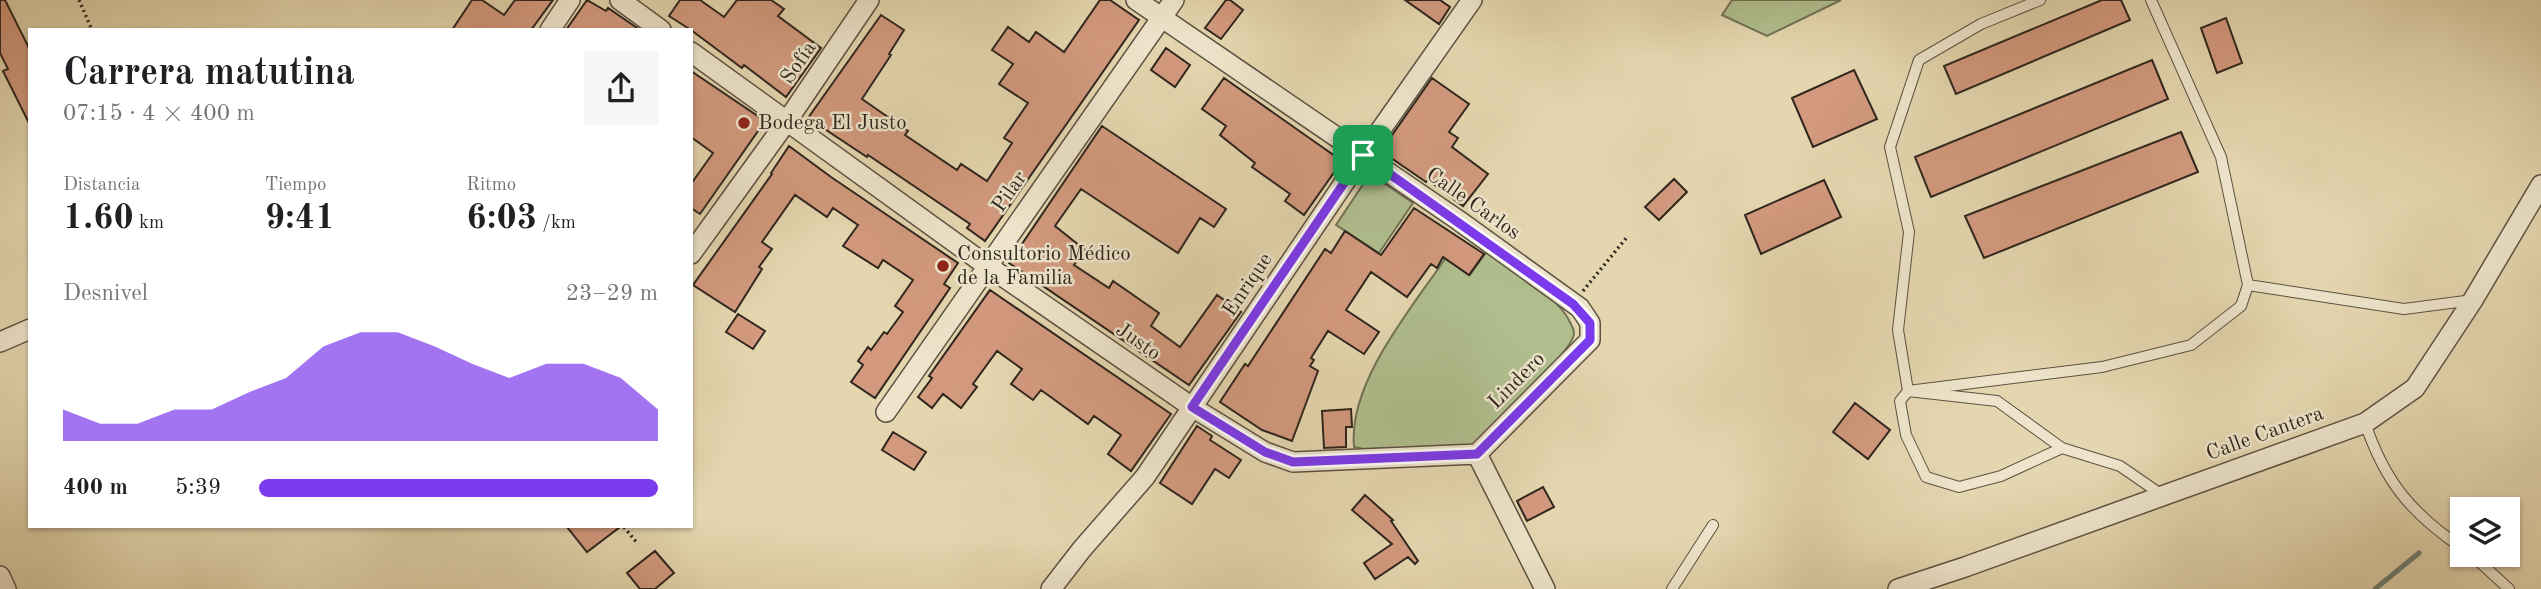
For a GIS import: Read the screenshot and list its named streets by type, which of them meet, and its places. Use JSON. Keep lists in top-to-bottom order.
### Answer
{
  "streets": {
    "street": [
      "Sofía",
      "Pilar",
      "Calle Carlos",
      "Enrique",
      "Justo",
      "Lindero",
      "Calle Cantera"
    ]
  },
  "crossings": [
    ["Sofía", "Justo"],
    ["Pilar", "Calle Carlos"],
    ["Pilar", "Justo"],
    ["Calle Carlos", "Enrique"],
    ["Calle Carlos", "Lindero"],
    ["Enrique", "Justo"],
    ["Justo", "Lindero"]
  ],
  "places": ["Bodega El Justo", "Consultorio Médico de la Familia"],
  "page": {
    "heading": ["Carrera matutina", "07:15 · 4 × 400 m"],
    "stats": [
      ["Distancia", "1.60 km"],
      ["Tiempo", "9:41"],
      ["Ritmo", "6:03 /km"]
    ],
    "chart": ["Desnivel", "23–29 m"],
    "list": [
      {
        "name": "400 m",
        "note": "5:39"
      }
    ]
  }
}
